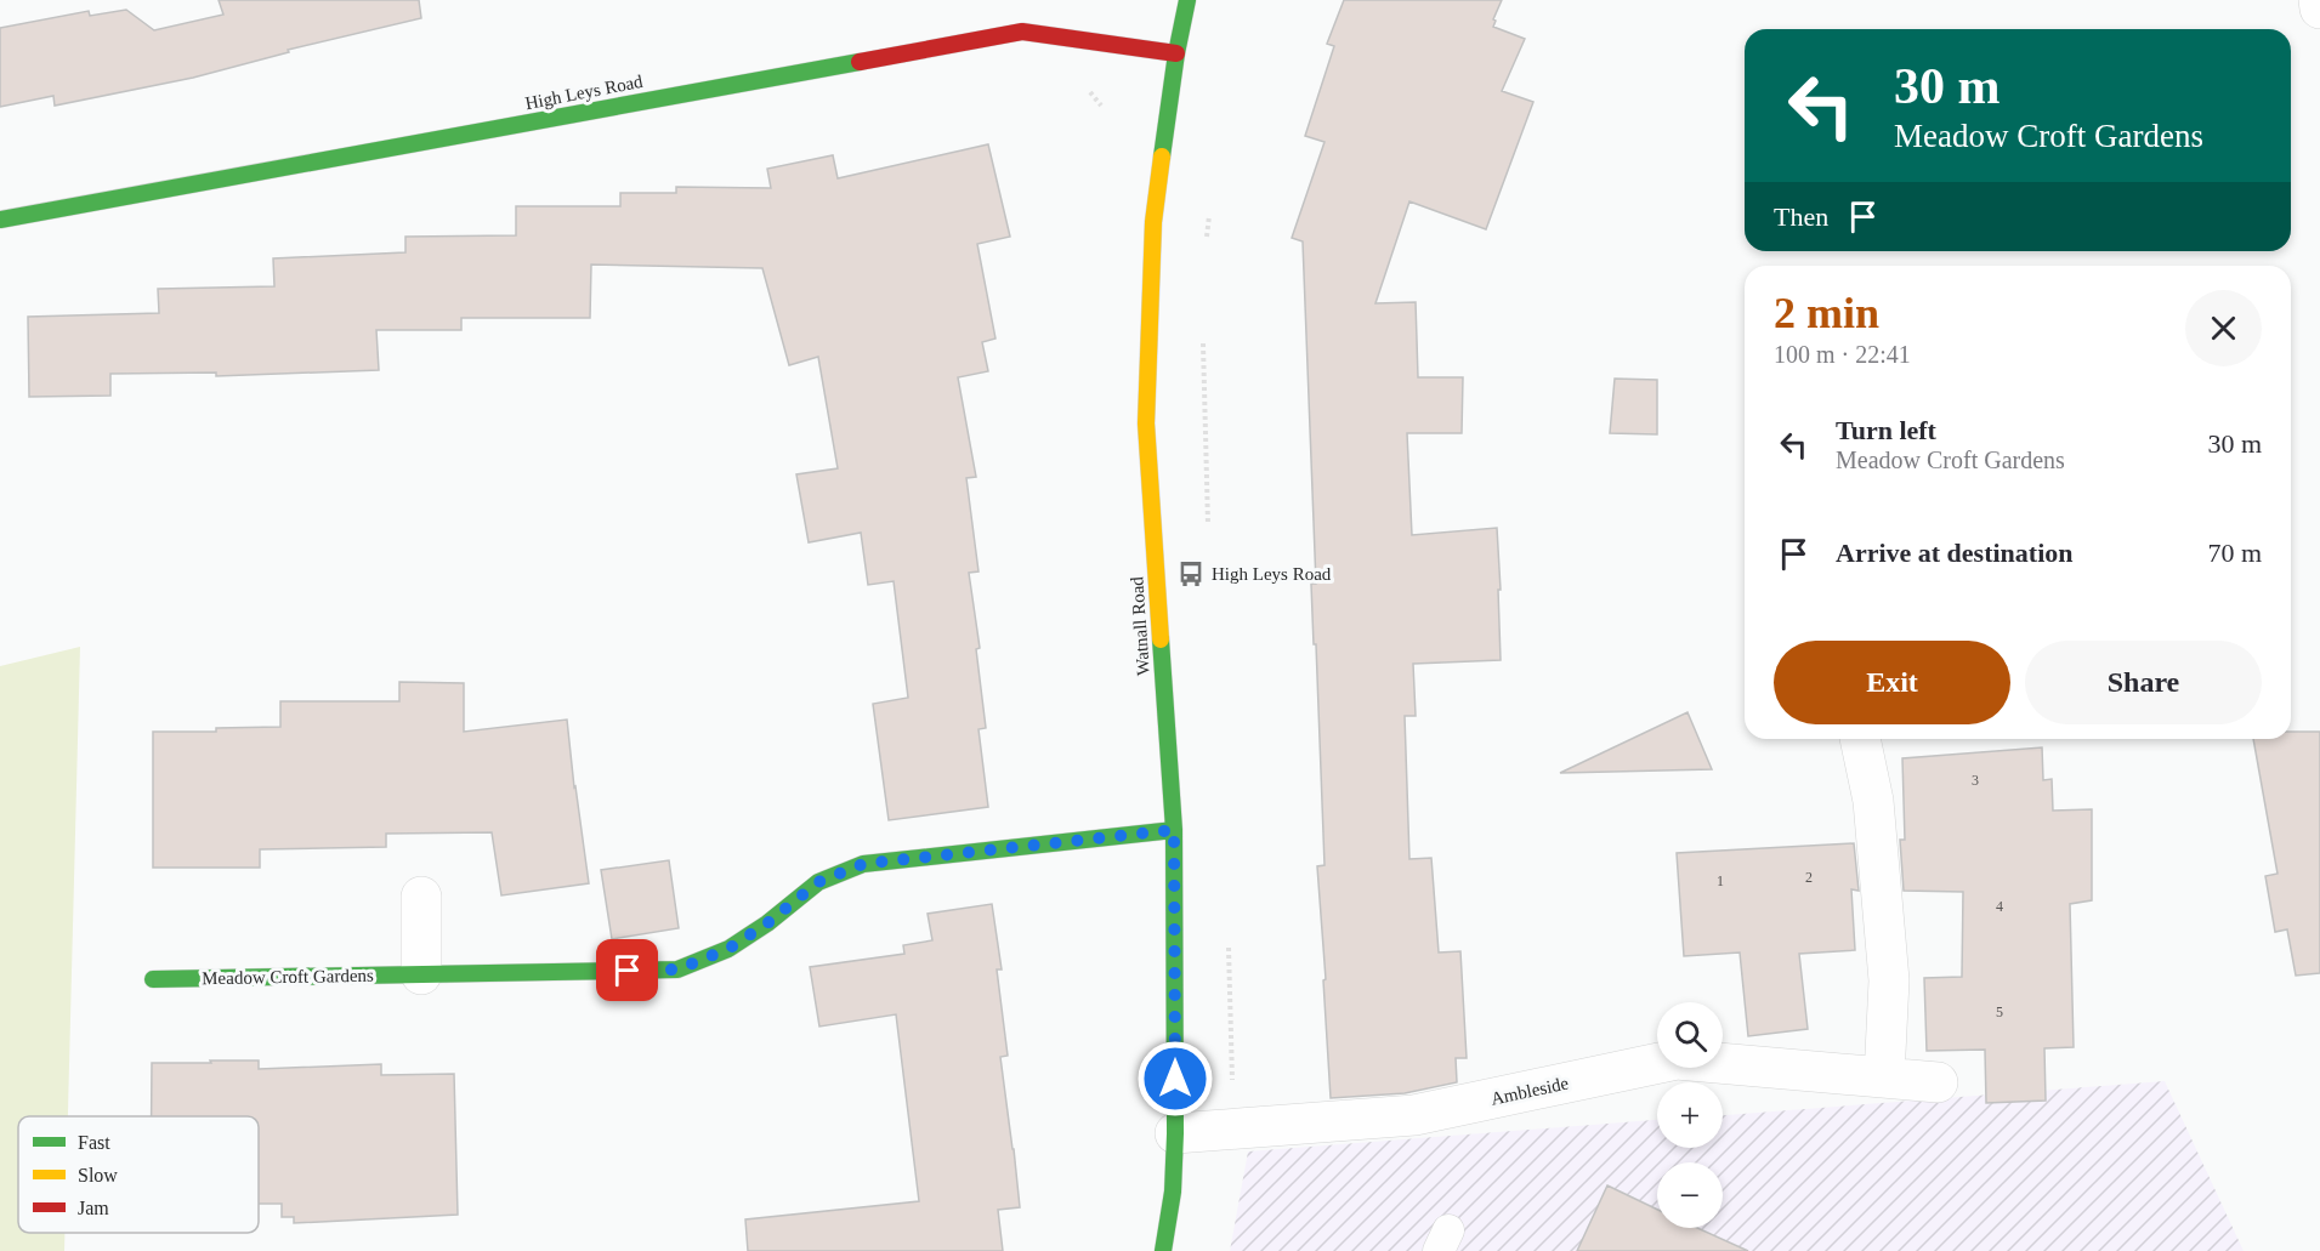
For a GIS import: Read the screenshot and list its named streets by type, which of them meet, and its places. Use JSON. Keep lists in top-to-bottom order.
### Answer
{
  "streets": {
    "street": [
      "High Leys Road",
      "Watnall Road",
      "Meadow Croft Gardens",
      "Ambleside"
    ]
  },
  "crossings": [
    ["High Leys Road", "Watnall Road"],
    ["Watnall Road", "Meadow Croft Gardens"],
    ["Watnall Road", "Ambleside"]
  ],
  "places": {
    "bus stop": ["High Leys Road"]
  },
  "house_numbers": [
    "3",
    "2",
    "1",
    "4",
    "5"
  ],
  "legend": ["Fast", "Slow", "Jam"],
  "page": {
    "turn": ["30 m", "Meadow Croft Gardens"],
    "then": "Then",
    "heading": ["2 min", "100 m · 22:41"],
    "list": [
      {
        "name": "Turn left",
        "note": "Meadow Croft Gardens",
        "value": "30 m"
      },
      {
        "name": "Arrive at destination",
        "value": "70 m"
      }
    ],
    "buttons": ["Exit", "Share"],
    "map_buttons": ["+", "−"]
  }
}
